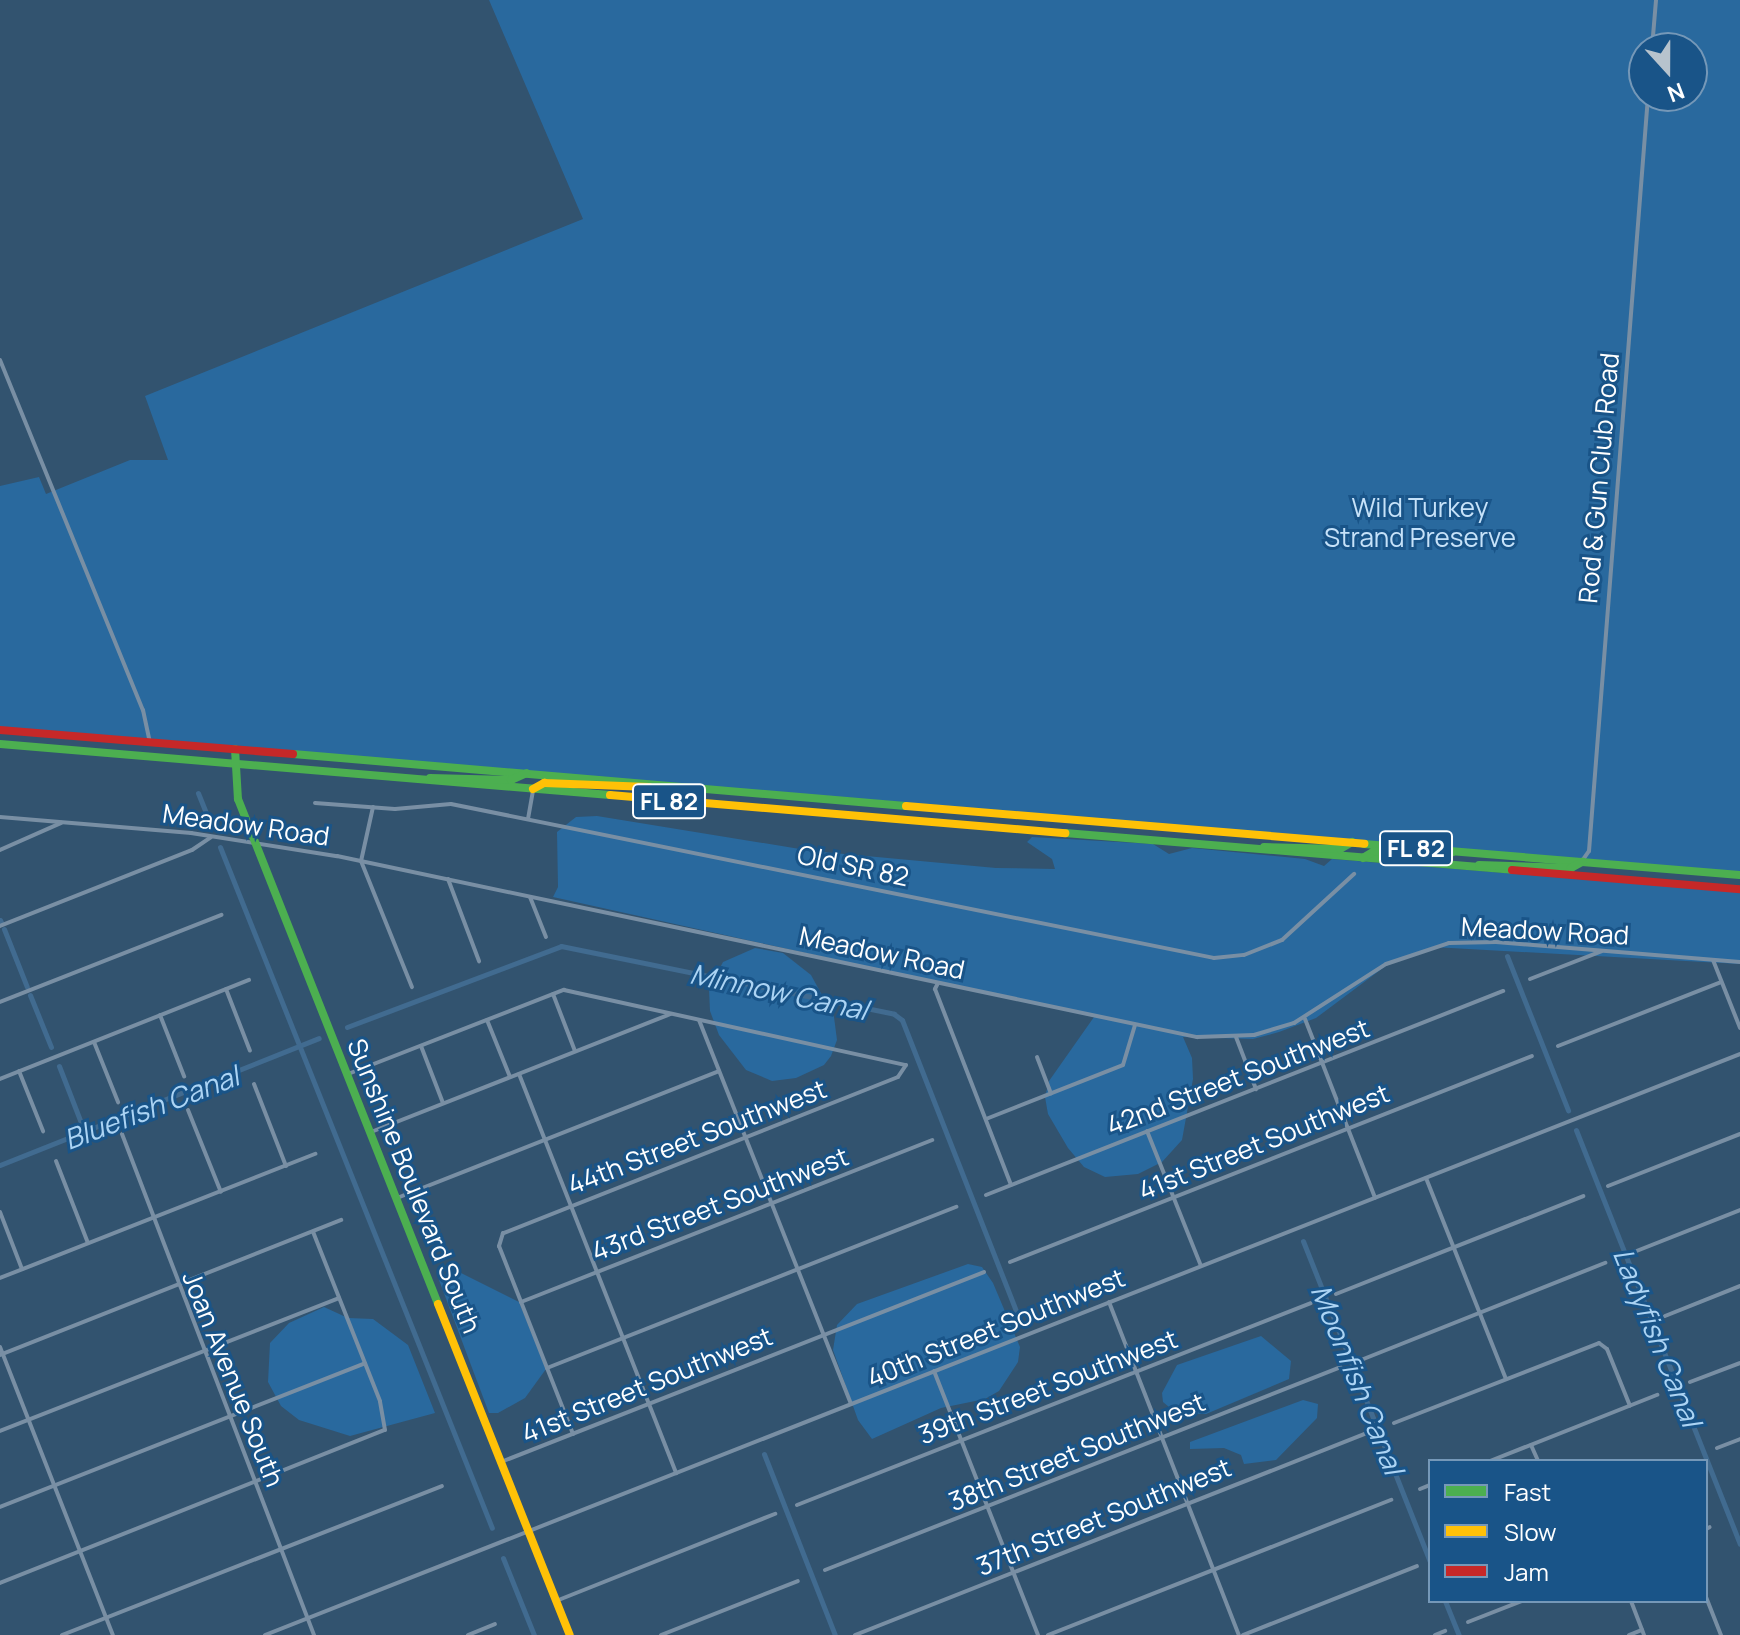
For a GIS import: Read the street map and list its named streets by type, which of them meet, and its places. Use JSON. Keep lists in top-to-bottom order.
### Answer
{
  "streets": {
    "main road": ["FL 82", "Sunshine Boulevard South"],
    "street": [
      "Rod & Gun Club Road",
      "Meadow Road",
      "Old SR 82",
      "42nd Street Southwest",
      "44th Street Southwest",
      "41st Street Southwest",
      "43rd Street Southwest",
      "40th Street Southwest",
      "Joan Avenue South",
      "39th Street Southwest",
      "38th Street Southwest",
      "37th Street Southwest"
    ]
  },
  "crossings": [
    ["Rod & Gun Club Road", "FL 82"],
    ["FL 82", "Sunshine Boulevard South"],
    ["Meadow Road", "Sunshine Boulevard South"],
    ["44th Street Southwest", "43rd Street Southwest"],
    ["41st Street Southwest", "Sunshine Boulevard South"],
    ["Sunshine Boulevard South", "40th Street Southwest"],
    ["40th Street Southwest", "Joan Avenue South"]
  ],
  "water": [
    "Minnow Canal",
    "Bluefish Canal",
    "Ladyfish Canal",
    "Moonfish Canal"
  ],
  "parks": ["Wild Turkey Strand Preserve"],
  "legend": ["Fast", "Slow", "Jam"],
  "north": "bottom"
}
